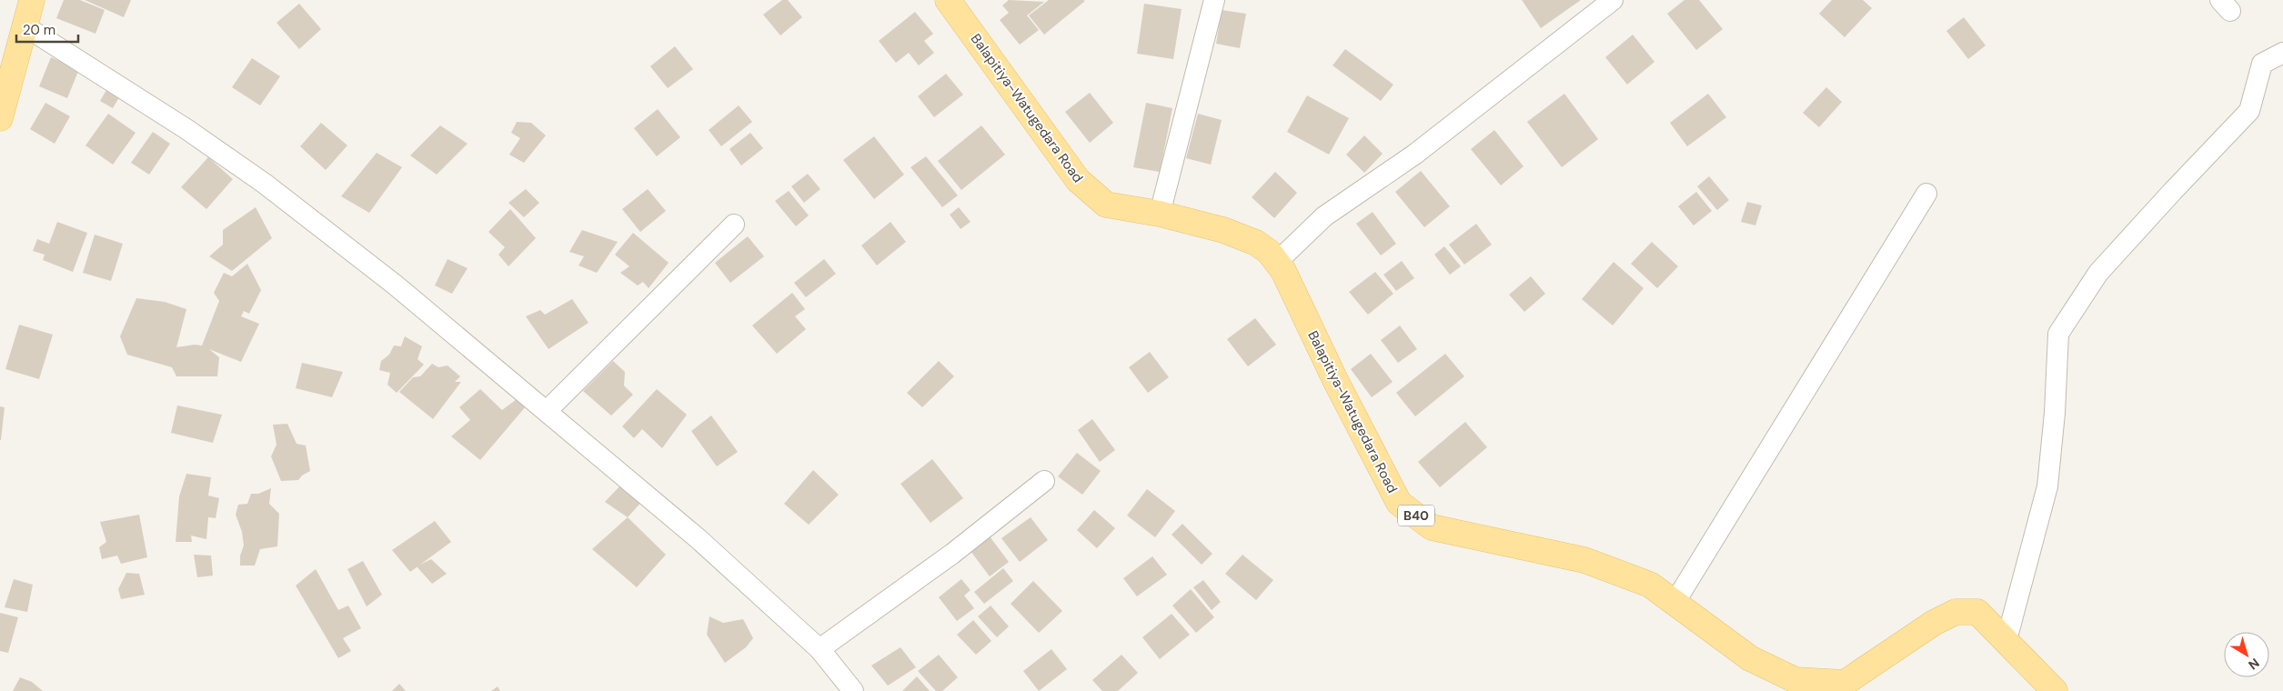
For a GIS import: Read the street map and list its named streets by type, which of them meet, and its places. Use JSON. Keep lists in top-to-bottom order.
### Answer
{
  "streets": {
    "main road": ["Balapitiya-Watugedara Road", "B40"]
  },
  "scale_bar": "20 m",
  "north": "bottom right"
}
